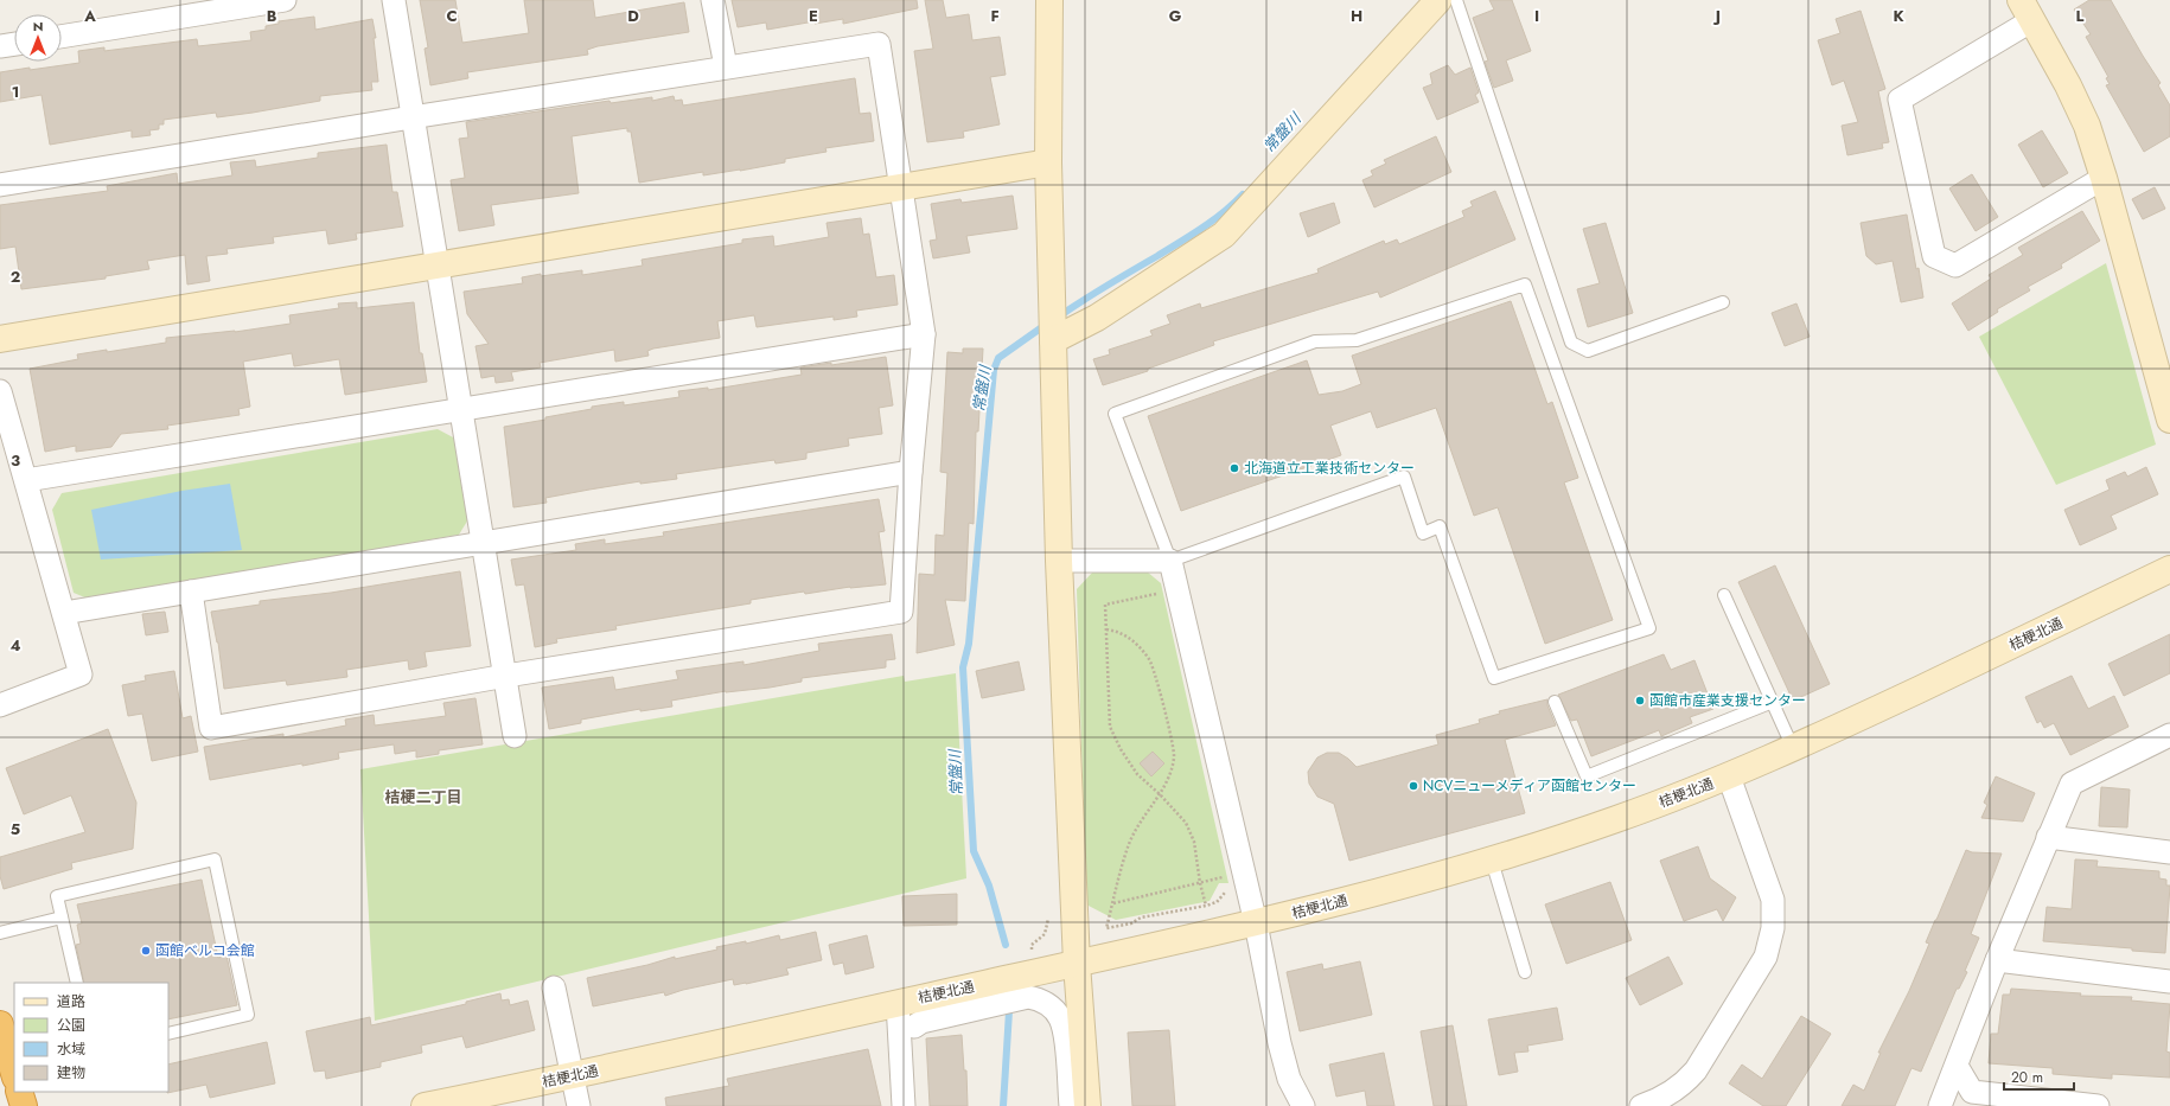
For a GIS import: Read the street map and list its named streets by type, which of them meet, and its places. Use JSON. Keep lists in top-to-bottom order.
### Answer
{
  "streets": {
    "street": ["桔梗北通"]
  },
  "districts": ["桔梗二丁目"],
  "water": ["常盤川"],
  "places": [
    "北海道立工業技術センター",
    "函館市産業支援センター",
    "NCVニューメディア函館センター",
    "函館ベルコ会館"
  ],
  "legend": [
    "道路",
    "公園",
    "水域",
    "建物"
  ],
  "scale_bar": "20 m",
  "north": "top",
  "grid": {
    "columns": [
      "A",
      "B",
      "C",
      "D",
      "E",
      "F",
      "G",
      "H",
      "I",
      "J",
      "K",
      "L"
    ],
    "rows": [
      "1",
      "2",
      "3",
      "4",
      "5"
    ]
  }
}
